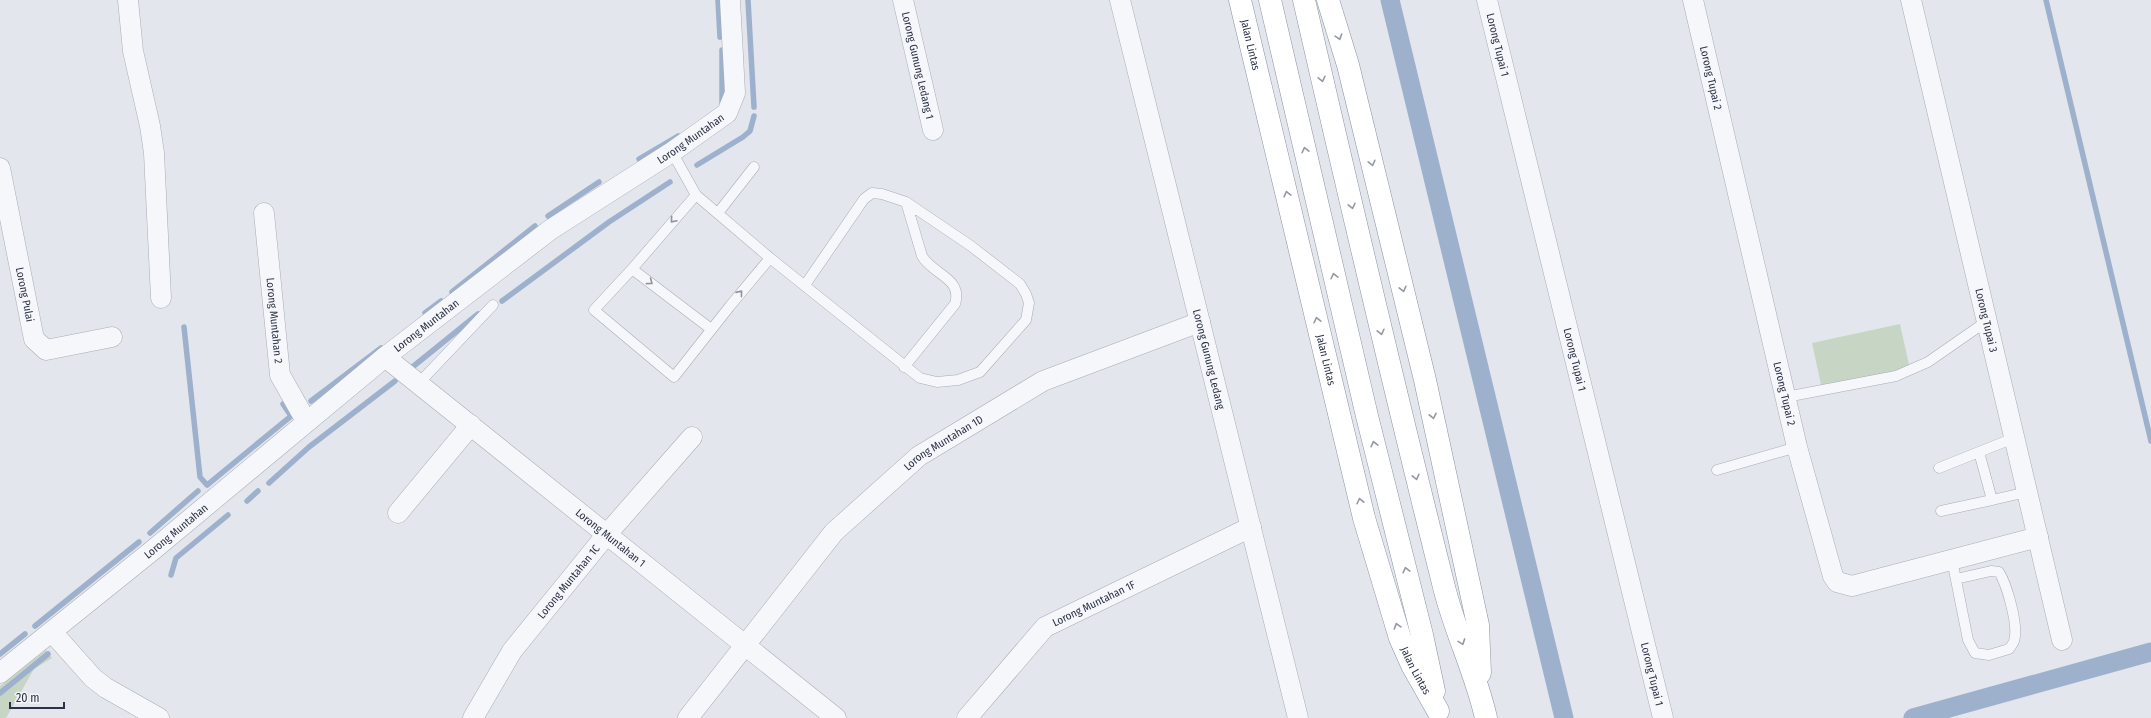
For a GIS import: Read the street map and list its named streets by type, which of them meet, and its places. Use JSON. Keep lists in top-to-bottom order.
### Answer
{
  "streets": {
    "highway": ["Jalan Lintas"],
    "street": [
      "Lorong Tupai 1",
      "Lorong Gunung Ledang 1",
      "Lorong Tupai 2",
      "Lorong Muntahan",
      "Lorong Pulai",
      "Lorong Tupai 3",
      "Lorong Muntahan 2",
      "Lorong Gunung Ledang",
      "Lorong Muntahan 1D",
      "Lorong Muntahan 1",
      "Lorong Muntahan 1C",
      "Lorong Muntahan 1F"
    ]
  },
  "crossings": [
    ["Lorong Tupai 2", "Lorong Tupai 3"],
    ["Lorong Muntahan", "Lorong Muntahan 2"],
    ["Lorong Muntahan", "Lorong Muntahan 1"],
    ["Lorong Gunung Ledang", "Lorong Muntahan 1D"],
    ["Lorong Gunung Ledang", "Lorong Muntahan 1F"],
    ["Lorong Muntahan 1D", "Lorong Muntahan 1"],
    ["Lorong Muntahan 1", "Lorong Muntahan 1C"]
  ],
  "scale_bar": "20 m"
}
